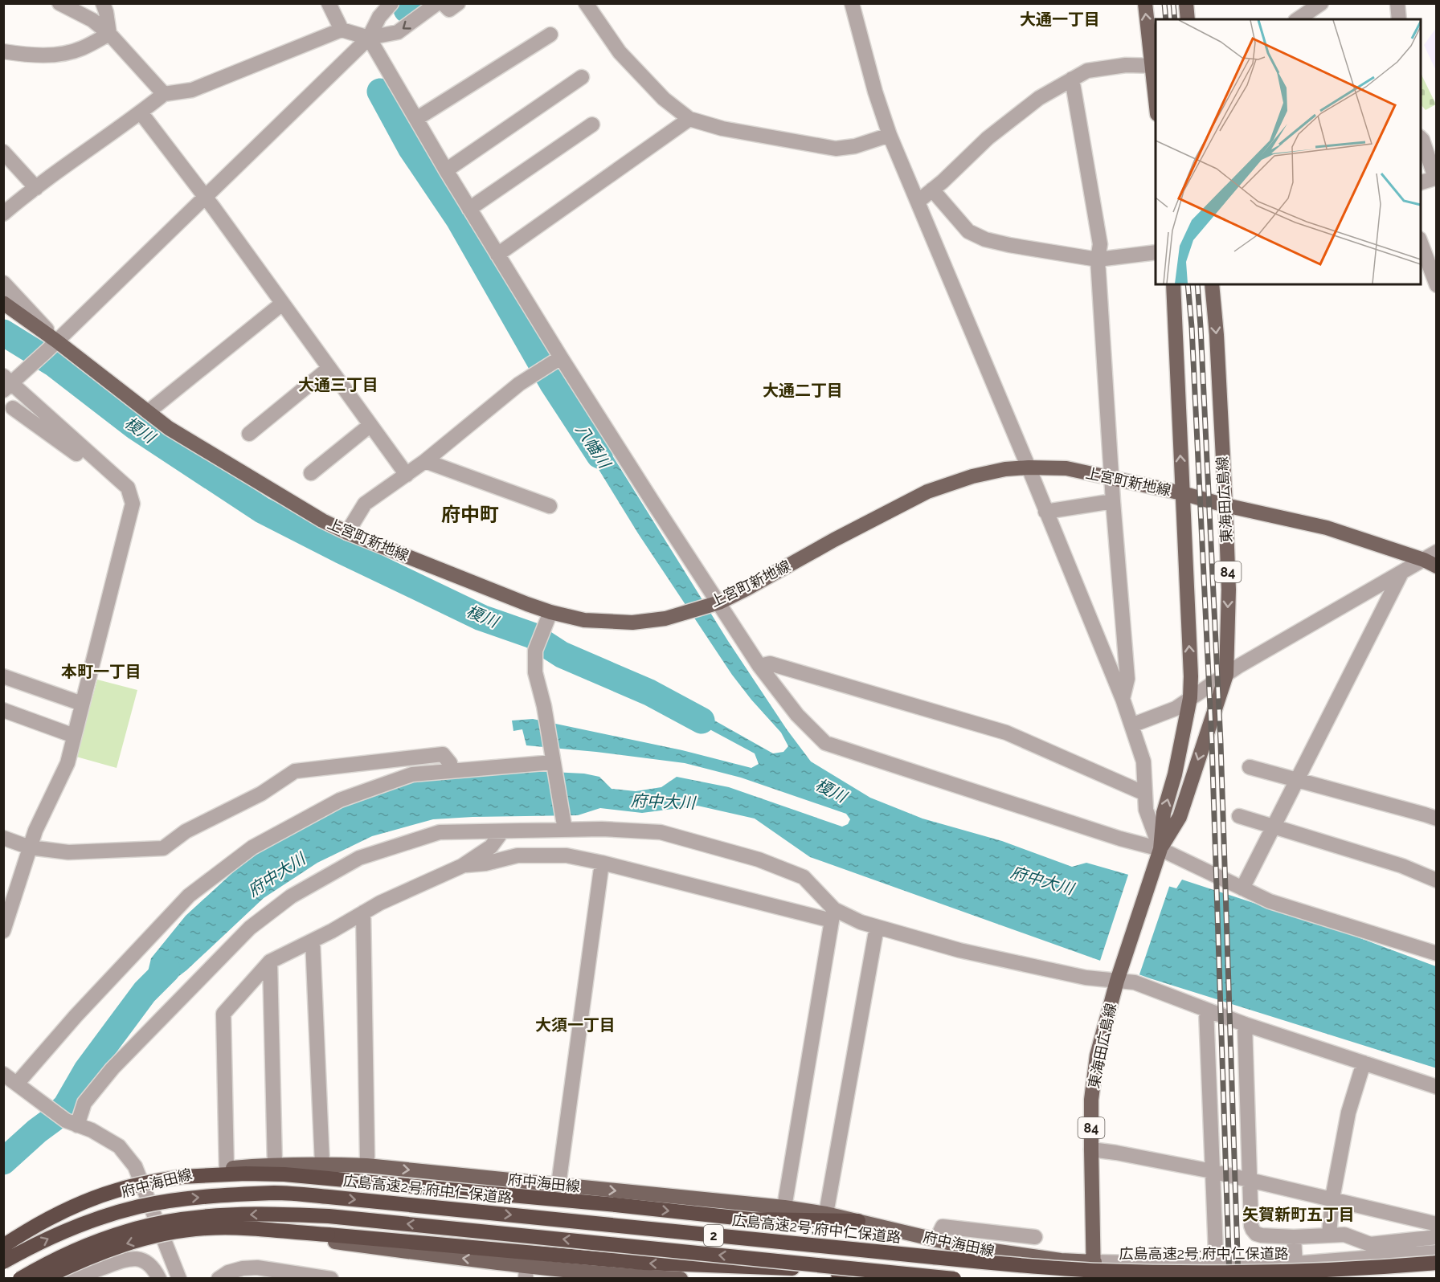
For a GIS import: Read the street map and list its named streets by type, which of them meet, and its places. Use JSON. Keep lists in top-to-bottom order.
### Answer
{
  "streets": {
    "highway": ["広島高速2号;府中仁保道路", "2"],
    "main road": [
      "上宮町新地線",
      "東海田広島線",
      "84",
      "府中海田線"
    ]
  },
  "crossings": [
    ["上宮町新地線", "東海田広島線"],
    ["東海田広島線", "府中海田線"]
  ],
  "districts": [
    "大通一丁目",
    "大通三丁目",
    "大通二丁目",
    "府中町",
    "本町一丁目",
    "大須一丁目",
    "矢賀新町五丁目"
  ],
  "water": ["榎川", "八幡川", "府中大川"]
}
